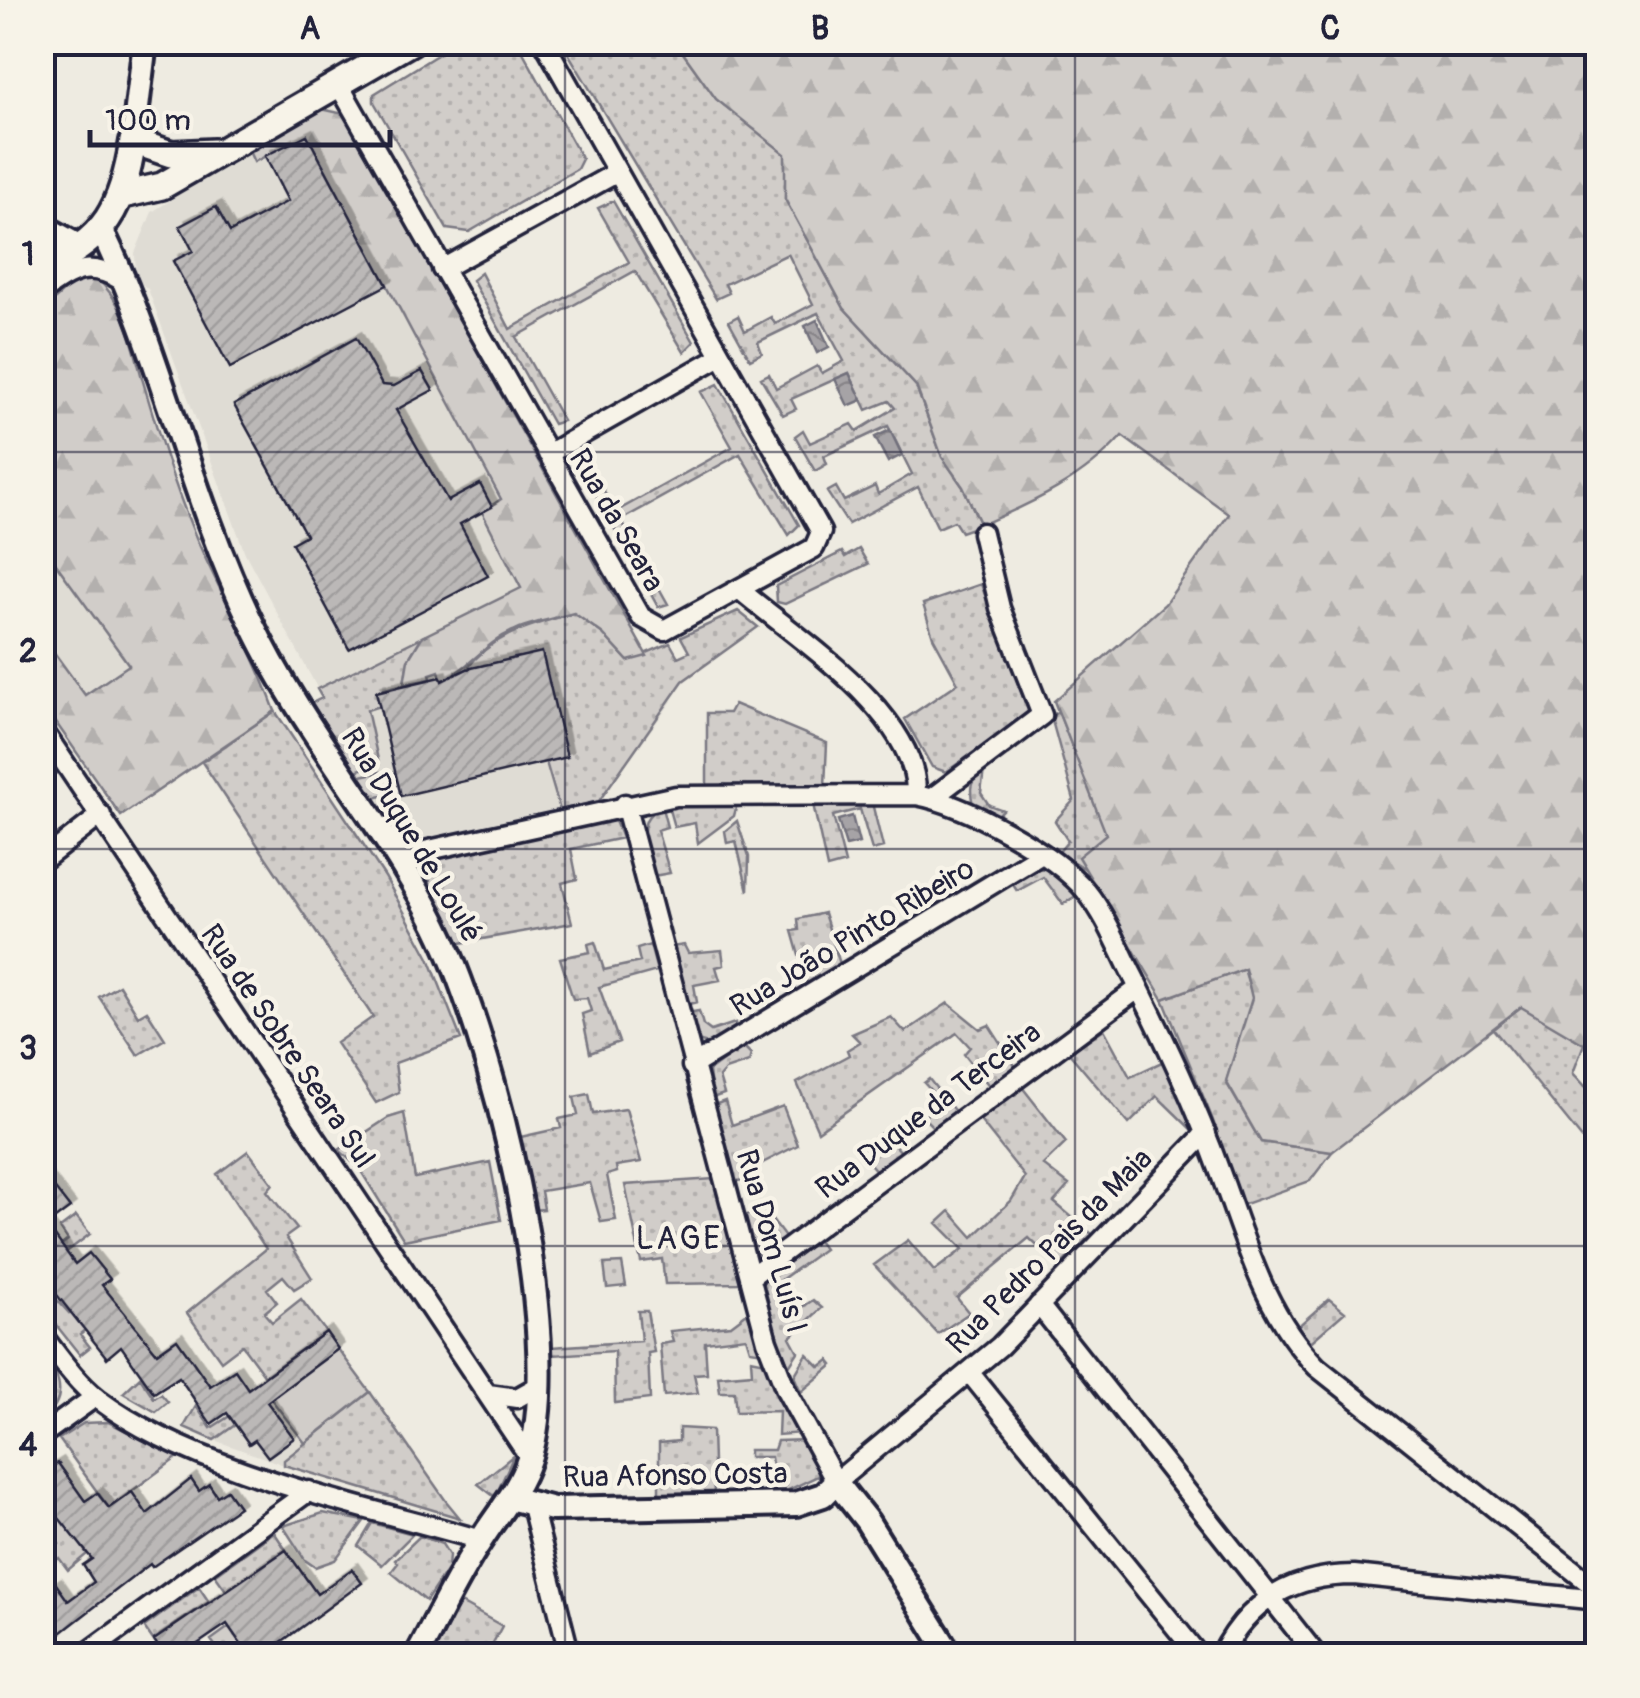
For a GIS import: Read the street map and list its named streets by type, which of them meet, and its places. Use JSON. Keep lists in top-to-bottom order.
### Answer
{
  "streets": {
    "street": [
      "Rua da Seara",
      "Rua Duque de Loulé",
      "Rua João Pinto Ribeiro",
      "Rua de Sobre Seara Sul",
      "Rua Duque da Terceira",
      "Rua Dom Luís I",
      "Rua Pedro Pais da Maia",
      "Rua Afonso Costa"
    ]
  },
  "crossings": [
    ["Rua Duque de Loulé", "Rua de Sobre Seara Sul"],
    ["Rua Duque de Loulé", "Rua Afonso Costa"],
    ["Rua João Pinto Ribeiro", "Rua Dom Luís I"],
    ["Rua Duque da Terceira", "Rua Dom Luís I"],
    ["Rua Dom Luís I", "Rua Pedro Pais da Maia"],
    ["Rua Dom Luís I", "Rua Afonso Costa"],
    ["Rua Pedro Pais da Maia", "Rua Afonso Costa"]
  ],
  "districts": ["LAGE"],
  "scale_bar": "100 m",
  "grid": {
    "columns": ["A", "B", "C"],
    "rows": [
      "1",
      "2",
      "3",
      "4"
    ]
  }
}
